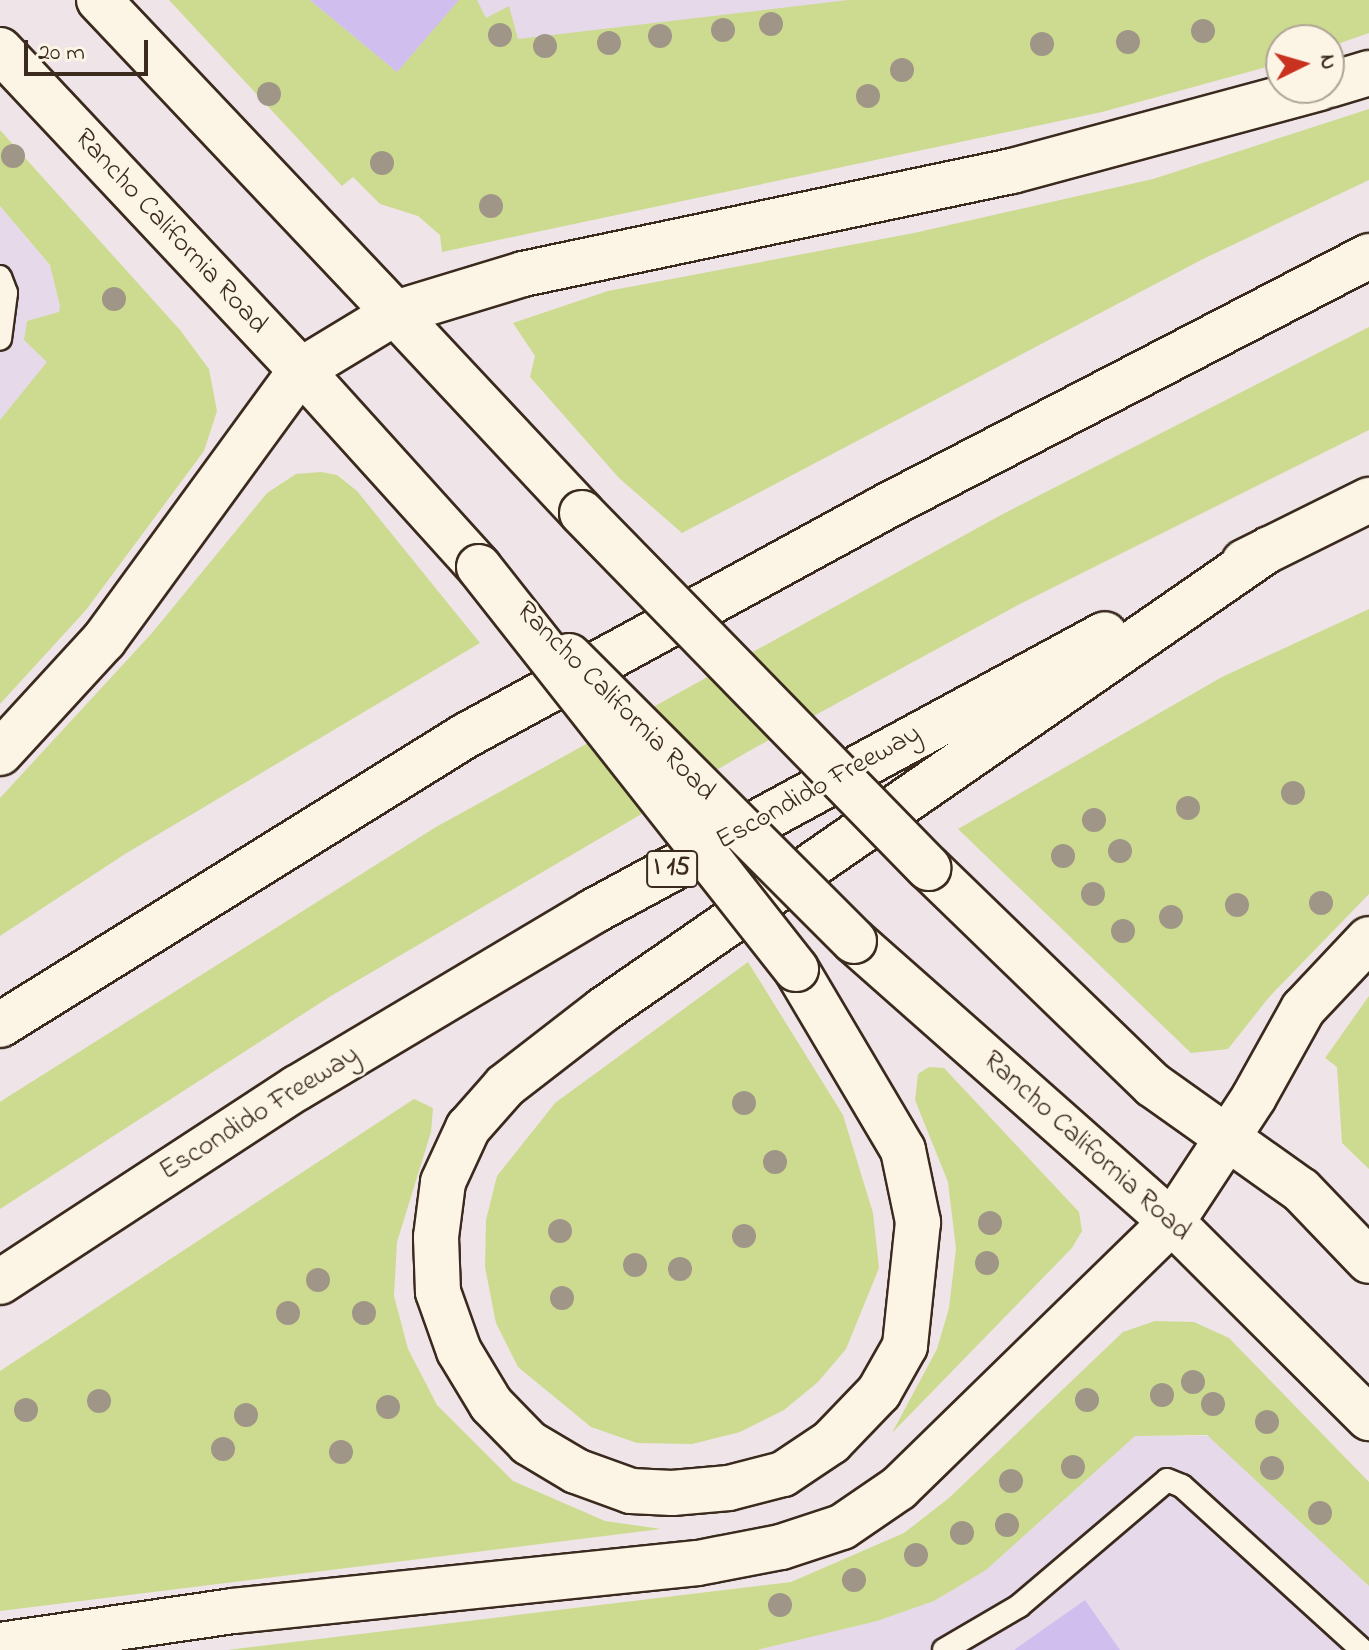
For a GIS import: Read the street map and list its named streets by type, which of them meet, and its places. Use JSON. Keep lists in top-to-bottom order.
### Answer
{
  "streets": {
    "main road": ["Rancho California Road", "Escondido Freeway", "I 15"]
  },
  "scale_bar": "20 m",
  "north": "right"
}
